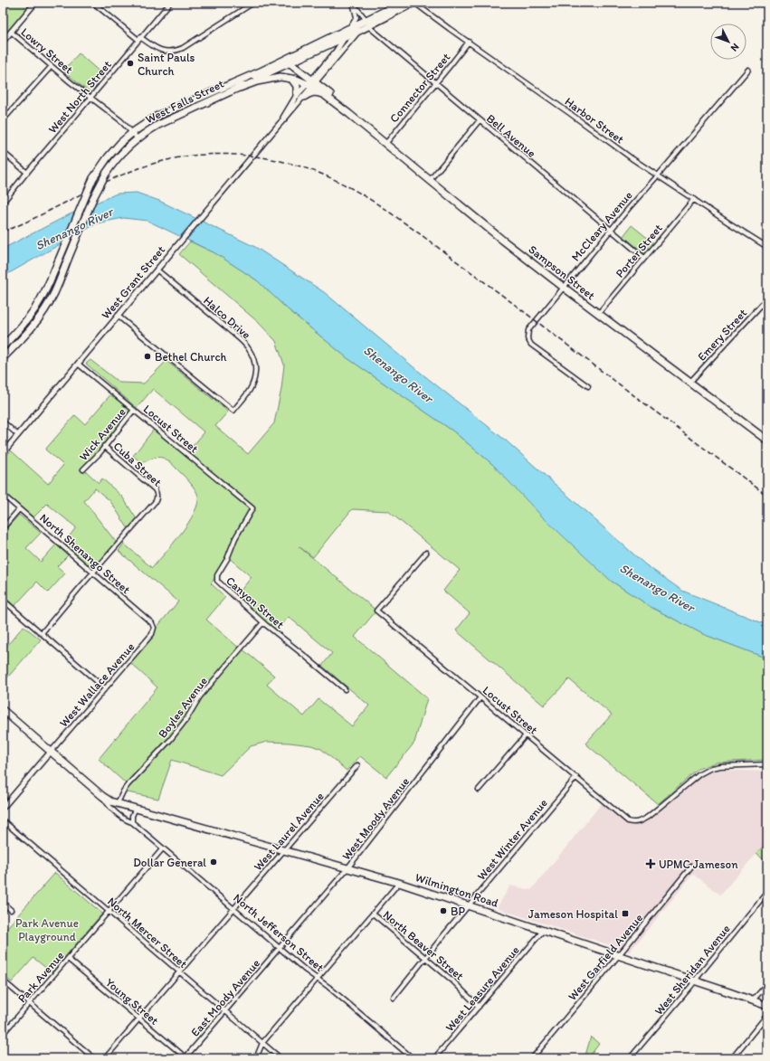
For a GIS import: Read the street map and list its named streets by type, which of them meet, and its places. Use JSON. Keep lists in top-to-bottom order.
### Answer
{
  "streets": {
    "main road": [
      "West Falls Street",
      "Sampson Street",
      "Wilmington Road",
      "North Jefferson Street"
    ],
    "street": [
      "Lowry Street",
      "Connector Street",
      "West North Street",
      "Harbor Street",
      "Bell Avenue",
      "McCleary Avenue",
      "Porter Street",
      "West Grant Street",
      "Halco Drive",
      "Emery Street",
      "Locust Street",
      "Wick Avenue",
      "Cuba Street",
      "North Shenango Street",
      "Canyon Street",
      "West Wallace Avenue",
      "Boyles Avenue",
      "West Moody Avenue",
      "West Laurel Avenue",
      "West Winter Avenue",
      "North Mercer Street",
      "North Beaver Street",
      "West Garfield Avenue",
      "West Sheridan Avenue",
      "Park Avenue",
      "West Leasure Avenue",
      "East Moody Avenue",
      "Young Street"
    ]
  },
  "crossings": [
    ["Lowry Street", "West North Street"],
    ["Lowry Street", "West Falls Street"],
    ["Connector Street", "Harbor Street"],
    ["Connector Street", "Bell Avenue"],
    ["Connector Street", "Sampson Street"],
    ["West Falls Street", "Bell Avenue"],
    ["West Falls Street", "Sampson Street"],
    ["West Falls Street", "West Grant Street"],
    ["Harbor Street", "McCleary Avenue"],
    ["Harbor Street", "Porter Street"],
    ["Bell Avenue", "McCleary Avenue"],
    ["Bell Avenue", "Porter Street"],
    ["McCleary Avenue", "Sampson Street"],
    ["Porter Street", "Sampson Street"],
    ["Sampson Street", "West Grant Street"],
    ["Sampson Street", "Emery Street"],
    ["West Grant Street", "Halco Drive"],
    ["West Grant Street", "Locust Street"],
    ["Locust Street", "Wick Avenue"],
    ["Locust Street", "Canyon Street"],
    ["Locust Street", "West Moody Avenue"],
    ["Locust Street", "West Winter Avenue"],
    ["Wick Avenue", "Cuba Street"],
    ["Cuba Street", "North Shenango Street"],
    ["North Shenango Street", "West Wallace Avenue"],
    ["Canyon Street", "Boyles Avenue"],
    ["West Wallace Avenue", "North Jefferson Street"],
    ["Boyles Avenue", "Wilmington Road"],
    ["West Moody Avenue", "Wilmington Road"],
    ["West Moody Avenue", "North Jefferson Street"],
    ["West Moody Avenue", "East Moody Avenue"],
    ["West Laurel Avenue", "Wilmington Road"],
    ["West Laurel Avenue", "North Mercer Street"],
    ["West Laurel Avenue", "North Jefferson Street"],
    ["West Laurel Avenue", "Young Street"],
    ["West Winter Avenue", "Wilmington Road"],
    ["West Winter Avenue", "North Beaver Street"],
    ["Wilmington Road", "North Jefferson Street"],
    ["Wilmington Road", "West Garfield Avenue"],
    ["Wilmington Road", "West Sheridan Avenue"],
    ["Wilmington Road", "West Leasure Avenue"],
    ["North Mercer Street", "Park Avenue"],
    ["North Mercer Street", "East Moody Avenue"],
    ["North Jefferson Street", "Park Avenue"],
    ["North Jefferson Street", "East Moody Avenue"],
    ["North Beaver Street", "West Leasure Avenue"],
    ["Park Avenue", "Young Street"],
    ["East Moody Avenue", "Young Street"]
  ],
  "water": ["Shenango River"],
  "parks": ["Park Avenue Playground"],
  "places": {
    "other": [
      "Saint Pauls Church",
      "Bethel Church",
      "Dollar General",
      "BP"
    ],
    "health": ["UPMC Jameson"],
    "transit": ["Jameson Hospital"]
  },
  "north": "bottom right"
}
